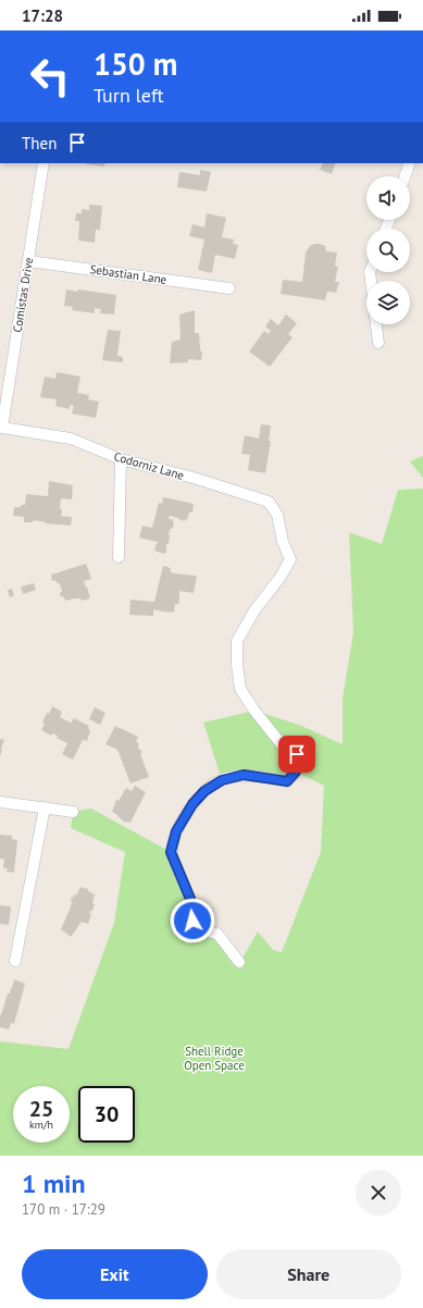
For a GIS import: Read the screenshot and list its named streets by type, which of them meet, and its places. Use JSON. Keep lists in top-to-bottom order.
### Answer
{
  "streets": {
    "street": ["Sebastian Lane", "Comistas Drive", "Codorniz Lane"]
  },
  "crossings": [
    ["Sebastian Lane", "Comistas Drive"],
    ["Comistas Drive", "Codorniz Lane"]
  ],
  "parks": ["Shell Ridge Open Space"],
  "page": {
    "status": "17:28",
    "turn": ["150 m", "Turn left"],
    "then": "Then",
    "speed": "25 km/h",
    "limit": "30",
    "heading": ["1 min", "170 m · 17:29"],
    "buttons": ["Exit", "Share"]
  }
}
